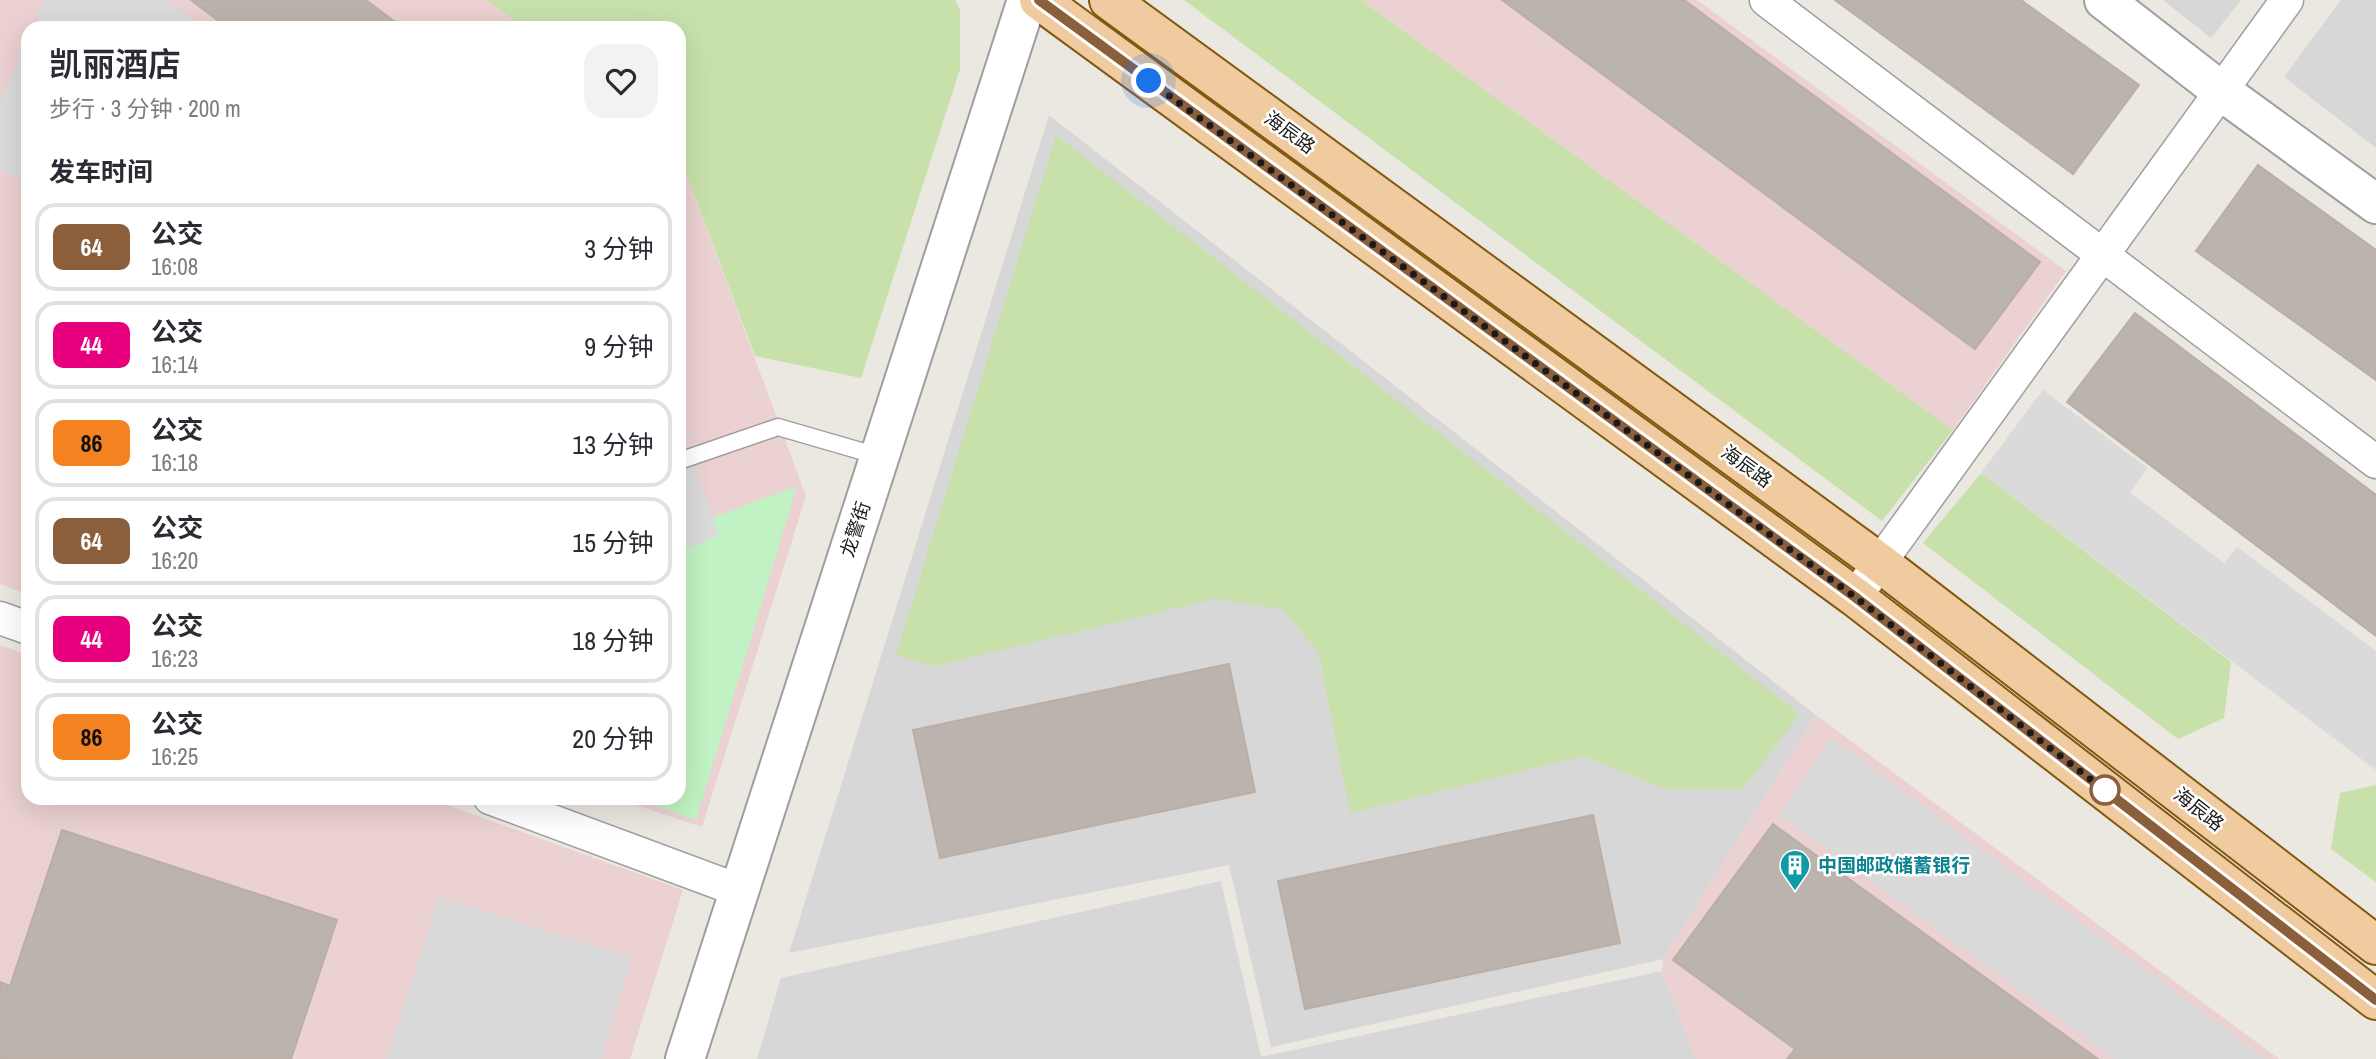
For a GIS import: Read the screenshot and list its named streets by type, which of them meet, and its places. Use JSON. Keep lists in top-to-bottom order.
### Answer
{
  "streets": {
    "main road": ["海辰路"],
    "street": ["龙警街"]
  },
  "places": {
    "building": ["中国邮政储蓄银行"]
  },
  "lines": ["bus line 64"],
  "page": {
    "heading": [
      ["凯丽酒店", "步行 · 3 分钟 · 200 m"],
      "发车时间"
    ],
    "list": [
      {
        "mark": "64",
        "name": "公交",
        "note": "16:08",
        "value": "3 分钟"
      },
      {
        "mark": "44",
        "name": "公交",
        "note": "16:14",
        "value": "9 分钟"
      },
      {
        "mark": "86",
        "name": "公交",
        "note": "16:18",
        "value": "13 分钟"
      },
      {
        "mark": "64",
        "name": "公交",
        "note": "16:20",
        "value": "15 分钟"
      },
      {
        "mark": "44",
        "name": "公交",
        "note": "16:23",
        "value": "18 分钟"
      },
      {
        "mark": "86",
        "name": "公交",
        "note": "16:25",
        "value": "20 分钟"
      }
    ]
  }
}
